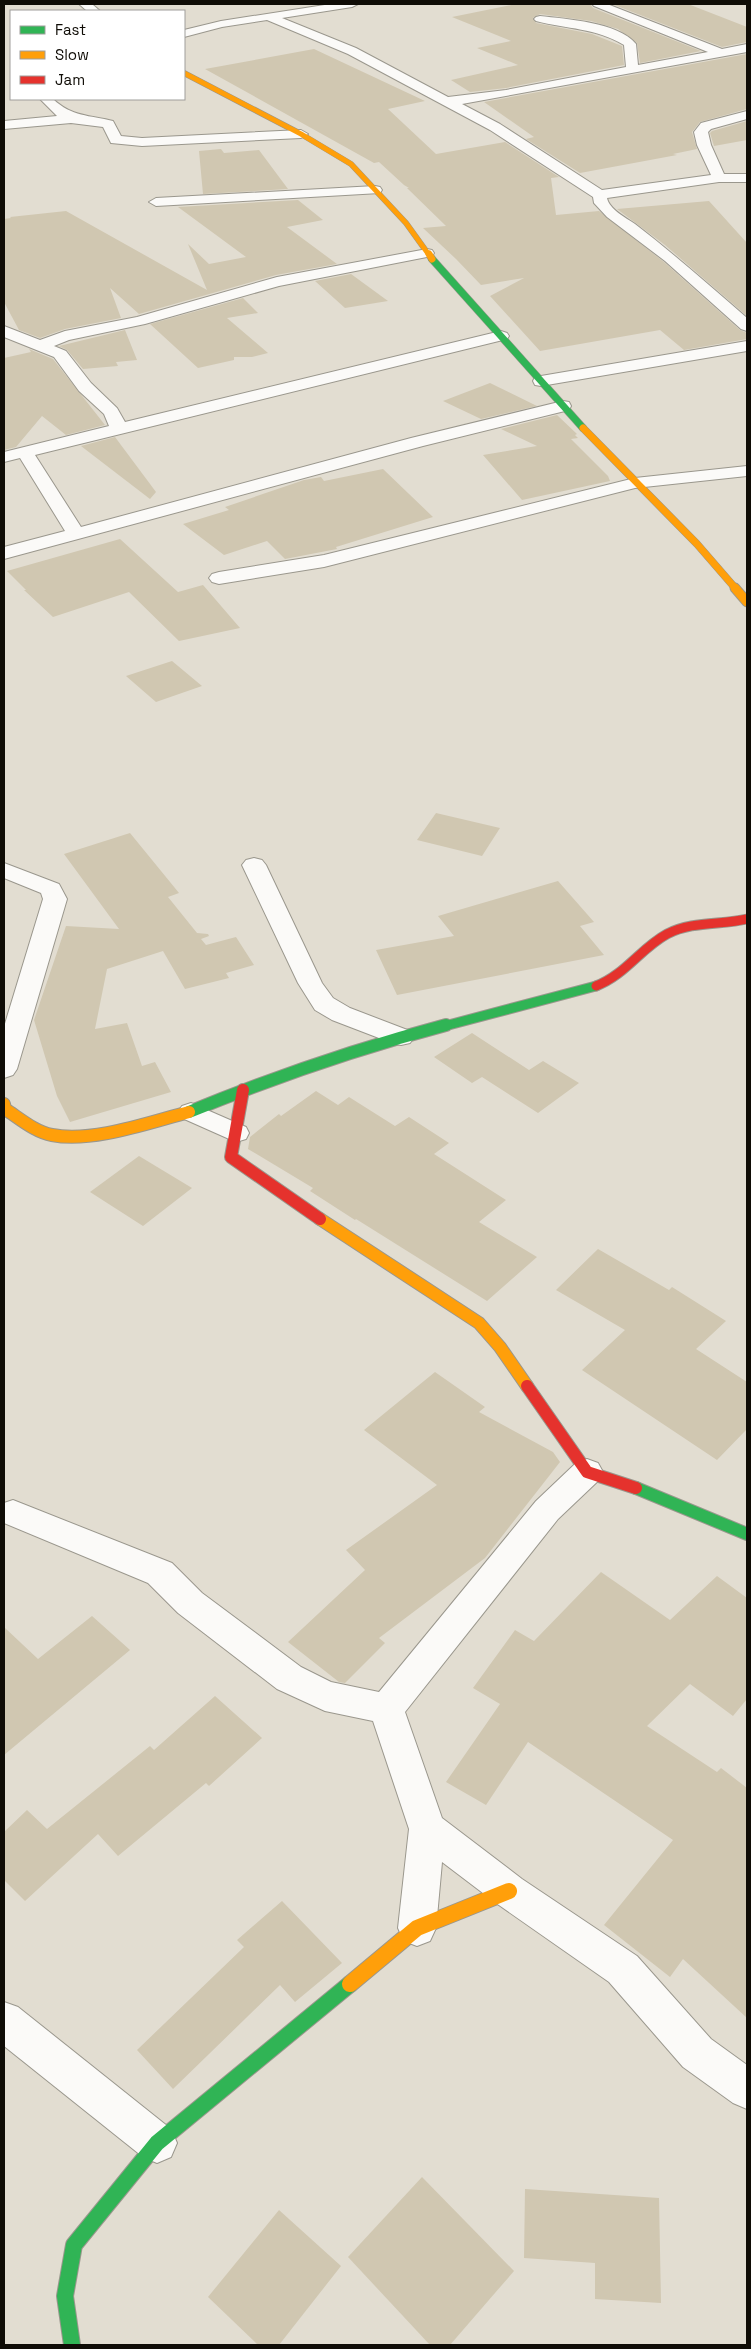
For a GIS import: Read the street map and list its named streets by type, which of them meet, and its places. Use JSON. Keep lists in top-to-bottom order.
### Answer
{
  "legend": ["Fast", "Slow", "Jam"]
}
